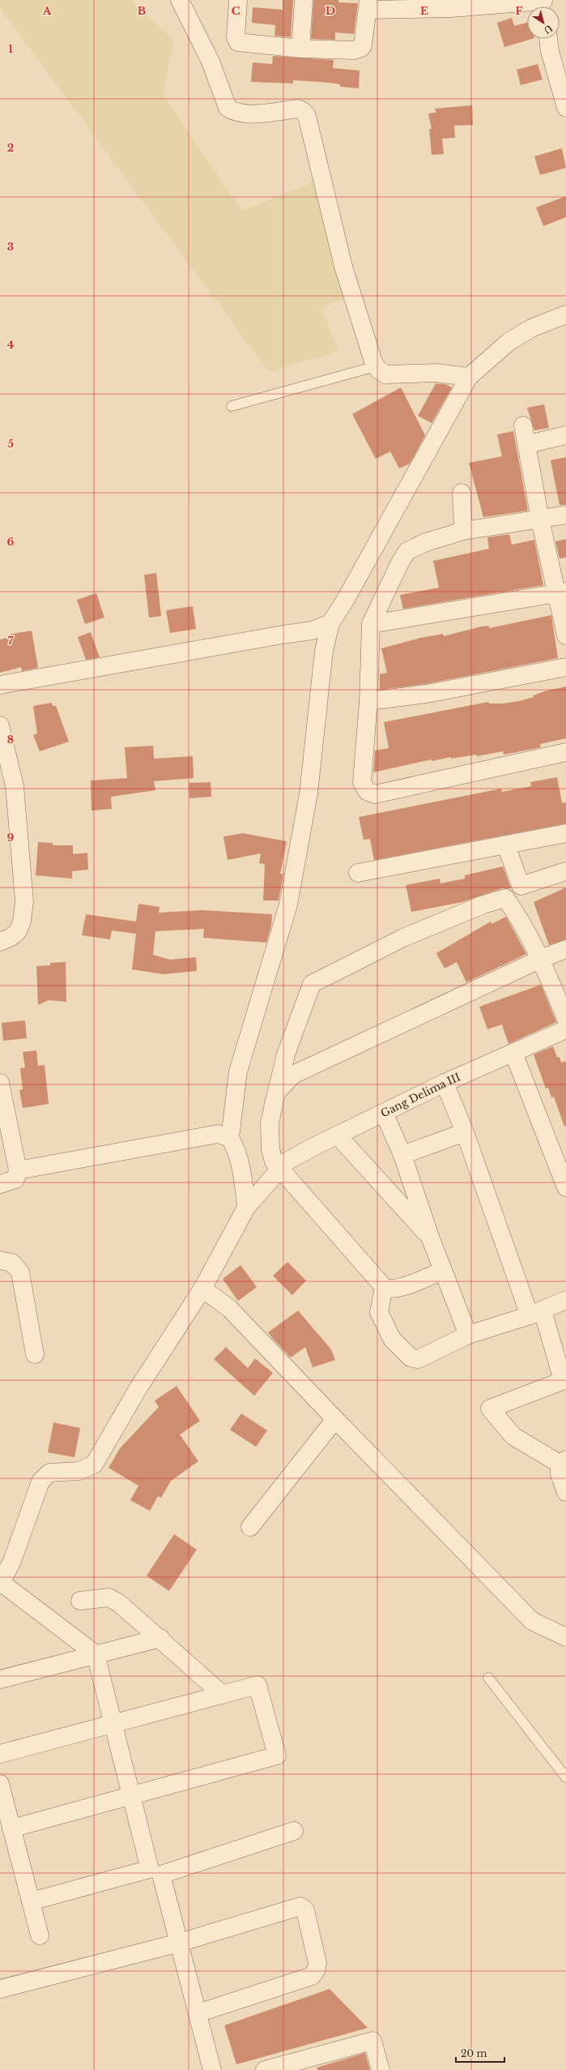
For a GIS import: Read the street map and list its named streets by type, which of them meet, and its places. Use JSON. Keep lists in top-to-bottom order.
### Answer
{
  "streets": {
    "street": ["Gang Delima III"]
  },
  "scale_bar": "20 m",
  "north": "bottom right",
  "grid": {
    "columns": [
      "A",
      "B",
      "C",
      "D",
      "E",
      "F"
    ],
    "rows": [
      "1",
      "2",
      "3",
      "4",
      "5",
      "6",
      "7",
      "8",
      "9"
    ]
  }
}
